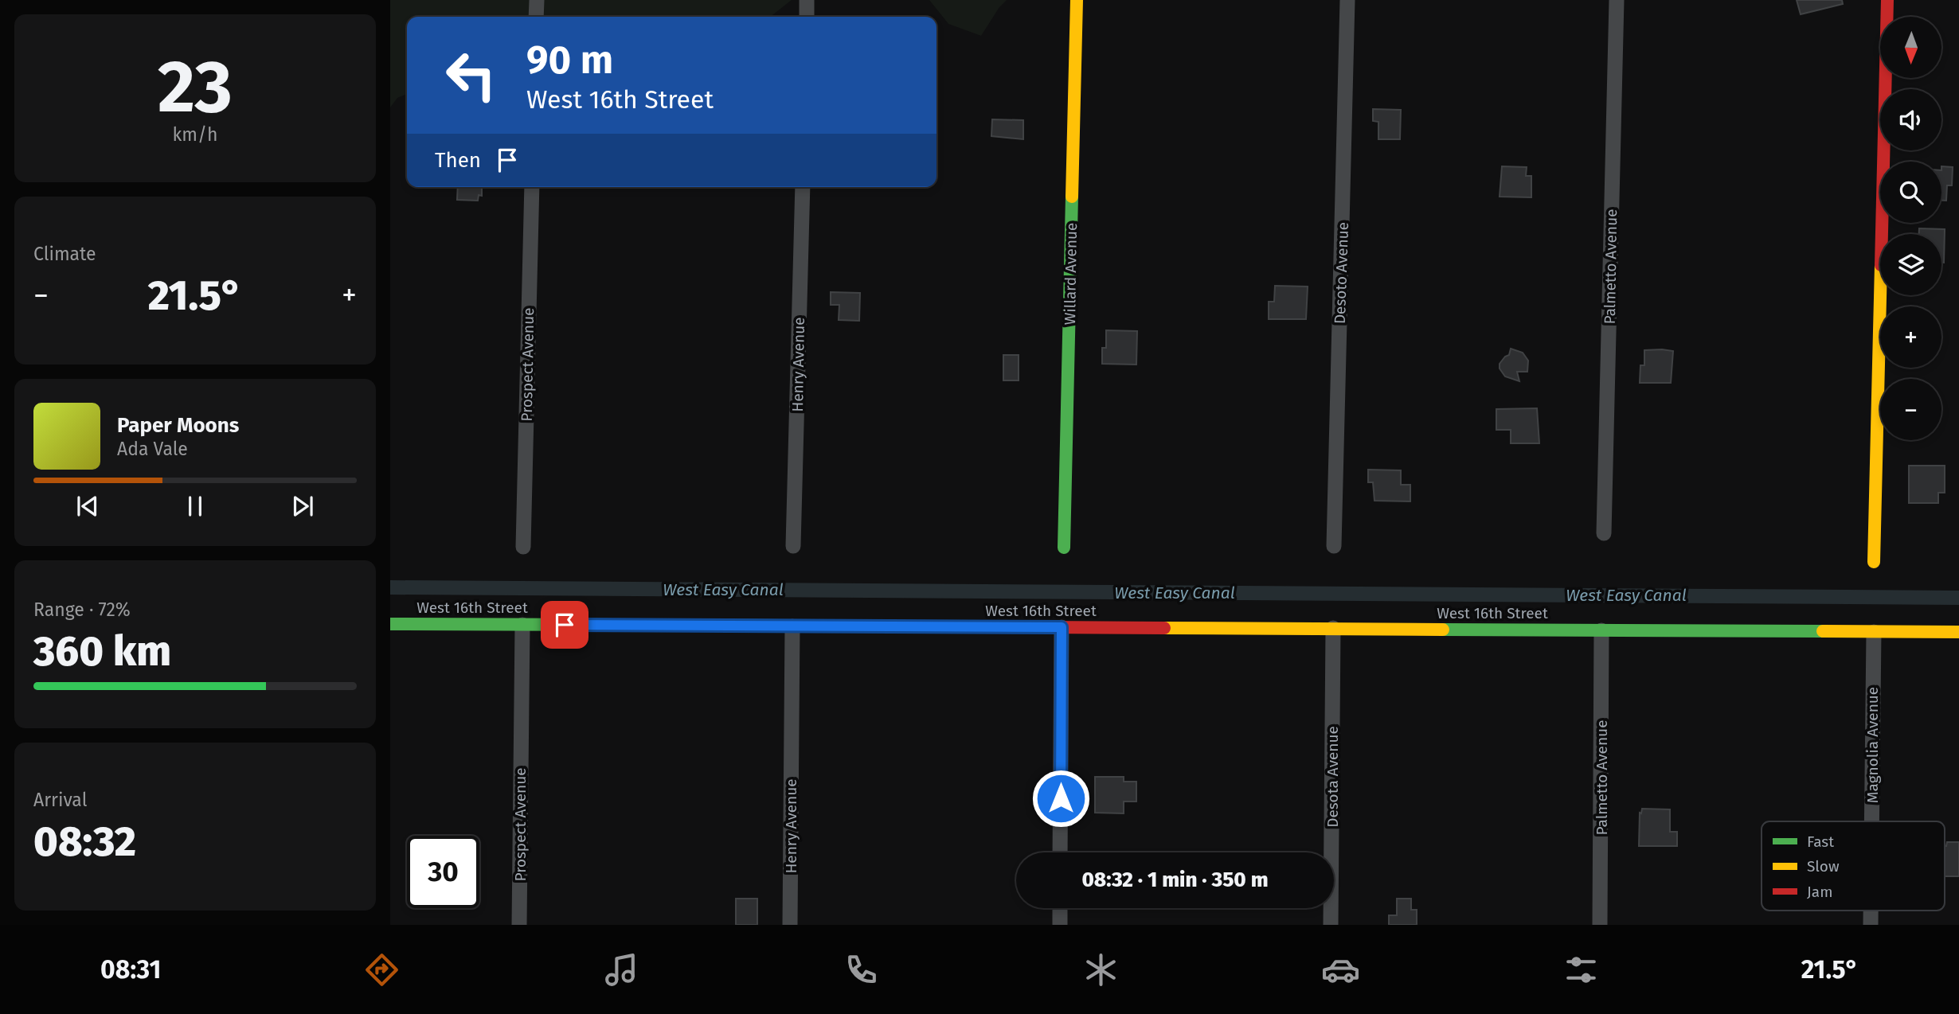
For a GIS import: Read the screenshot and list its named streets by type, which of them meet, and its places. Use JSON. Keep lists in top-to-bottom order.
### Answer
{
  "streets": {
    "street": [
      "Palmetto Avenue",
      "Desoto Avenue",
      "Willard Avenue",
      "Prospect Avenue",
      "Henry Avenue",
      "West 16th Street",
      "Magnolia Avenue",
      "Desota Avenue"
    ]
  },
  "crossings": [
    ["Palmetto Avenue", "West 16th Street"],
    ["Prospect Avenue", "West 16th Street"],
    ["Henry Avenue", "West 16th Street"],
    ["West 16th Street", "Magnolia Avenue"],
    ["West 16th Street", "Desota Avenue"]
  ],
  "water": ["West Easy Canal"],
  "legend": ["Fast", "Slow", "Jam"],
  "north": "bottom",
  "page": {
    "tile": [
      ["23", "km/h"],
      "Climate",
      ["Range · 72%", "360 km"],
      ["Arrival", "08:32"]
    ],
    "map_buttons": ["+", "−"],
    "turn": ["90 m", "West 16th Street"],
    "then": "Then",
    "heat": ["−", "21.5°", "+"],
    "song": ["Paper Moons", "Ada Vale"],
    "limit": "30",
    "trip": "08:32 · 1 min · 350 m",
    "tabs": ["08:31", "21.5°"]
  }
}
